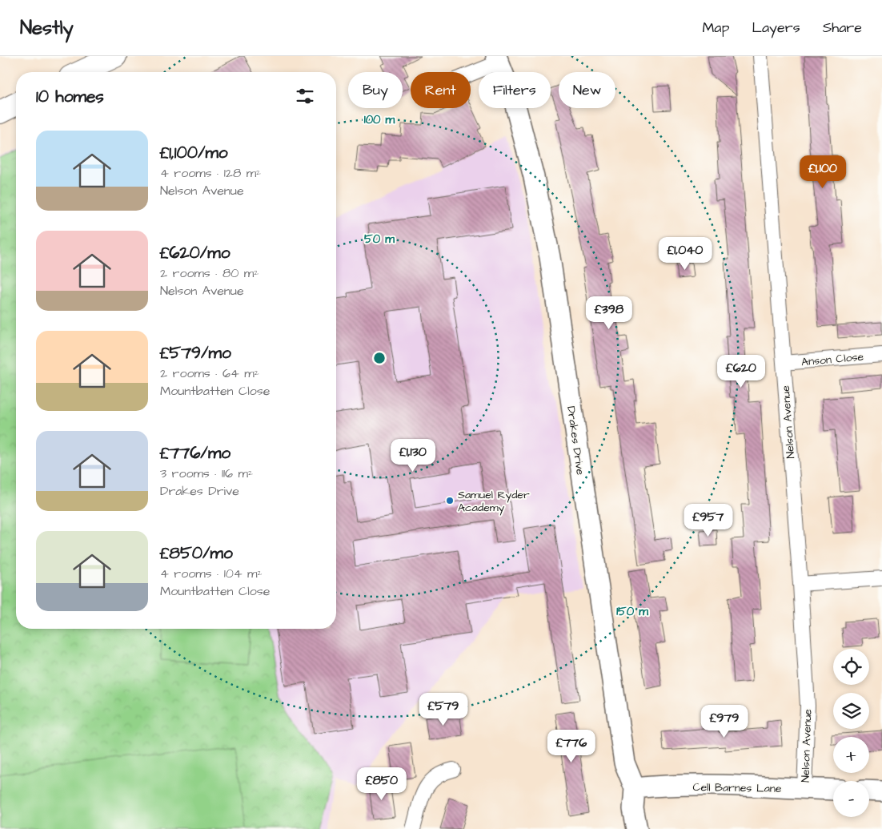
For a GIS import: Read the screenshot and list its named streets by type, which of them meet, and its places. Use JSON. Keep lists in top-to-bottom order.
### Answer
{
  "streets": {
    "street": [
      "Anson Close",
      "Nelson Avenue",
      "Drakes Drive",
      "Cell Barnes Lane"
    ]
  },
  "crossings": [
    ["Anson Close", "Nelson Avenue"],
    ["Nelson Avenue", "Cell Barnes Lane"],
    ["Drakes Drive", "Cell Barnes Lane"]
  ],
  "places": ["Samuel Ryder Academy"],
  "page": {
    "header": "Nestly",
    "nav": ["Map", "Layers", "Share"],
    "chip": [
      "Buy",
      "Rent",
      "Filters",
      "New"
    ],
    "heading": "10 homes",
    "list": [
      {
        "name": "£1,100/mo",
        "note": "4 rooms · 128 m² · Nelson Avenue"
      },
      {
        "name": "£620/mo",
        "note": "2 rooms · 80 m² · Nelson Avenue"
      },
      {
        "name": "£579/mo",
        "note": "2 rooms · 64 m² · Mountbatten Close"
      },
      {
        "name": "£776/mo",
        "note": "3 rooms · 116 m² · Drakes Drive"
      },
      {
        "name": "£850/mo",
        "note": "4 rooms · 104 m² · Mountbatten Close"
      }
    ],
    "price": [
      "£1,100",
      "£1,040",
      "£398",
      "£620",
      "£1,130",
      "£957",
      "£579",
      "£979",
      "£776",
      "£850"
    ],
    "map_buttons": ["+", "−"]
  },
  "rings": ["100 m", "50 m", "150 m"]
}
